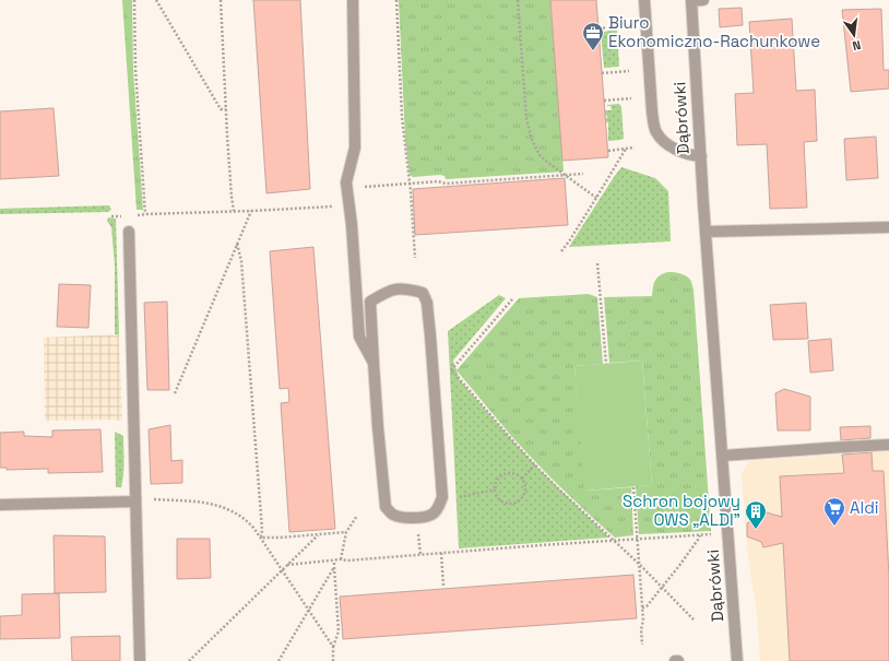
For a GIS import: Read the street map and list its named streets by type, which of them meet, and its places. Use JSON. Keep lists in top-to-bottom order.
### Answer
{
  "streets": {
    "street": ["Dąbrówki"]
  },
  "places": {
    "office": ["Biuro Ekonomiczno-Rachunkowe"],
    "supermarket": ["Aldi"],
    "building": ["Schron bojowy OWS „ALDI”"]
  },
  "north": "bottom"
}
